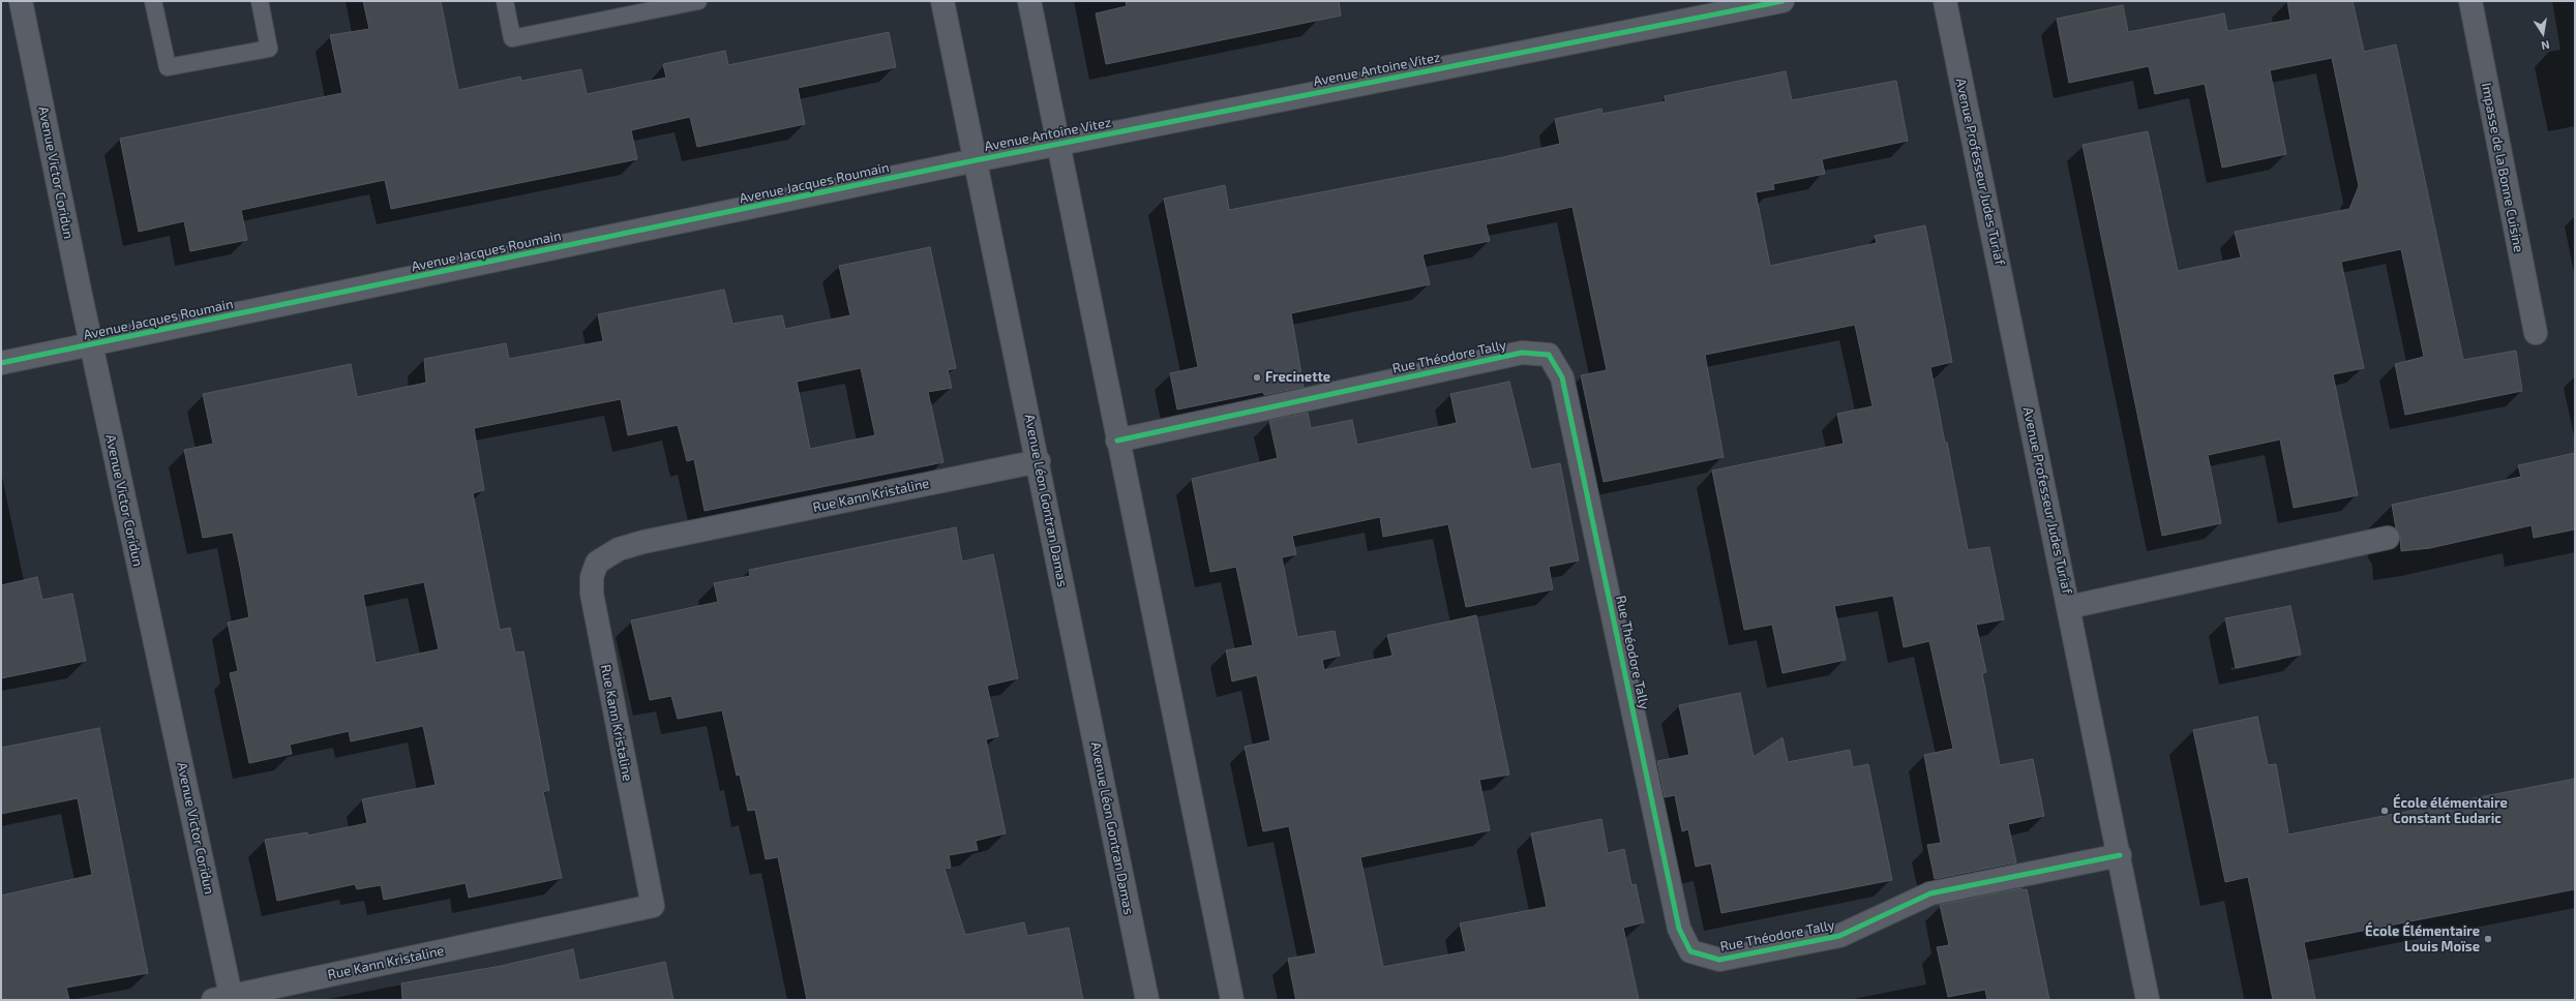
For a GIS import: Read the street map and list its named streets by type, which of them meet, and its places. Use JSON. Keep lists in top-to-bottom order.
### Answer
{
  "streets": {
    "street": [
      "Avenue Antoine Vitez",
      "Impasse de la Bonne Cuisine",
      "Avenue Professeur Judes Turiaf",
      "Avenue Victor Coridun",
      "Avenue Jacques Roumain",
      "Rue Théodore Tally",
      "Rue Kann Kristaline",
      "Avenue Léon Gontran Damas"
    ]
  },
  "crossings": [
    ["Avenue Antoine Vitez", "Avenue Jacques Roumain"],
    ["Avenue Antoine Vitez", "Avenue Léon Gontran Damas"],
    ["Avenue Professeur Judes Turiaf", "Rue Théodore Tally"],
    ["Avenue Victor Coridun", "Avenue Jacques Roumain"],
    ["Avenue Victor Coridun", "Rue Kann Kristaline"],
    ["Avenue Jacques Roumain", "Avenue Léon Gontran Damas"],
    ["Rue Kann Kristaline", "Avenue Léon Gontran Damas"]
  ],
  "places": ["Frecinette", "École élémentaire Constant Eudaric", "École Élémentaire Louis Moïse"],
  "north": "bottom"
}
